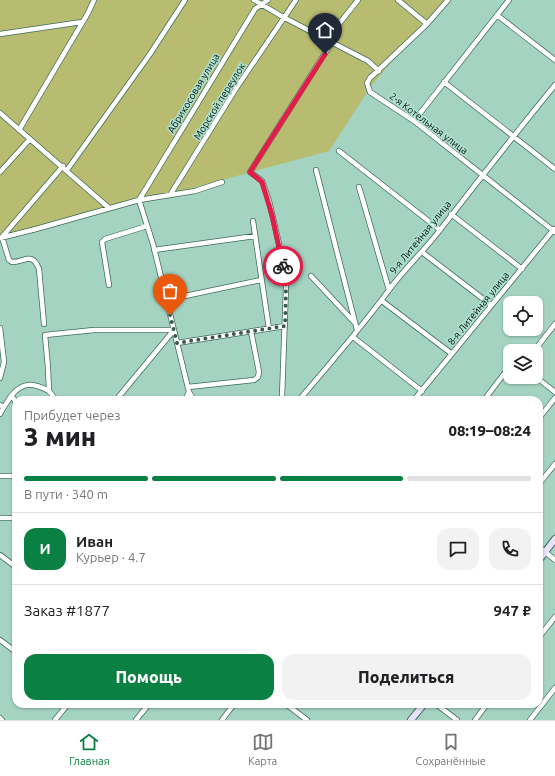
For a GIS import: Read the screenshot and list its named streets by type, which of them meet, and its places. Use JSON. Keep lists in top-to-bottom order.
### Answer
{
  "streets": {
    "street": [
      "Абрикосовая улица",
      "Морской переулок",
      "2-я Котельная улица",
      "9-я Литейная улица",
      "8-я Литейная улица"
    ]
  },
  "crossings": [
    ["2-я Котельная улица", "9-я Литейная улица"],
    ["2-я Котельная улица", "8-я Литейная улица"]
  ],
  "page": {
    "heading": ["3 мин", "Прибудет через", "08:19–08:24"],
    "panel": [
      "Иван",
      "Курьер · 4.7",
      "Заказ #1877",
      "947 ₽"
    ],
    "bar": "В пути · 340 m",
    "round": "И",
    "buttons": ["Помощь", "Поделиться"],
    "tabs": ["Главная", "Карта", "Сохранённые"]
  }
}
